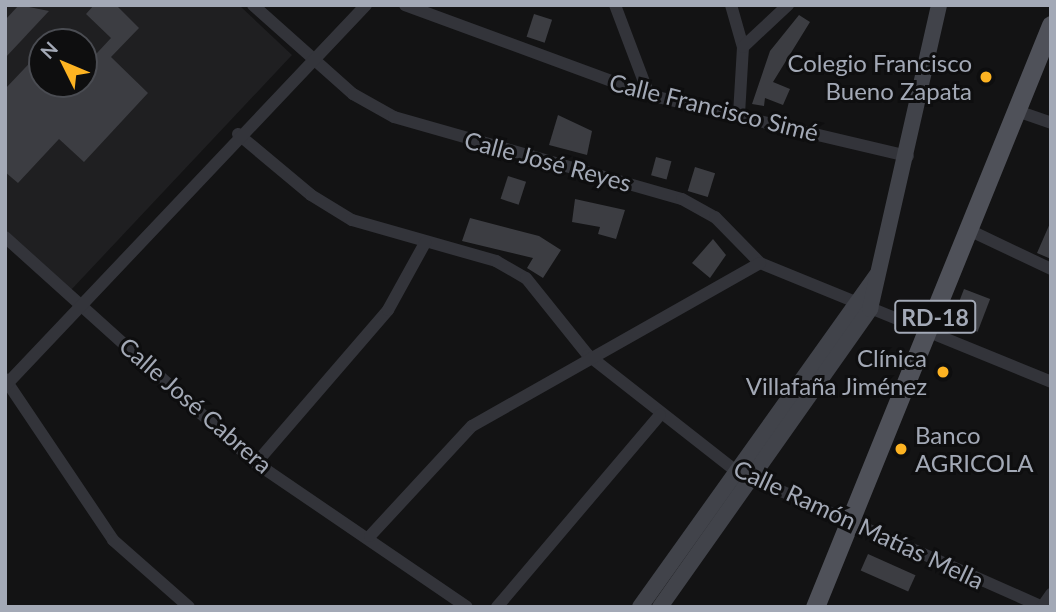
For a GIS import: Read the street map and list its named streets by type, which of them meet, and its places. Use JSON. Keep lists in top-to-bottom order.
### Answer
{
  "streets": {
    "main road": ["RD-18"],
    "street": [
      "Calle Francisco Simé",
      "Calle José Reyes",
      "Calle José Cabrera",
      "Calle Ramón Matías Mella"
    ]
  },
  "crossings": [
    ["Calle José Reyes", "RD-18"],
    ["RD-18", "Calle Ramón Matías Mella"]
  ],
  "places": ["Colegio Francisco Bueno Zapata", "Clínica Villafaña Jiménez", "Banco AGRICOLA"],
  "north": "top left"
}
